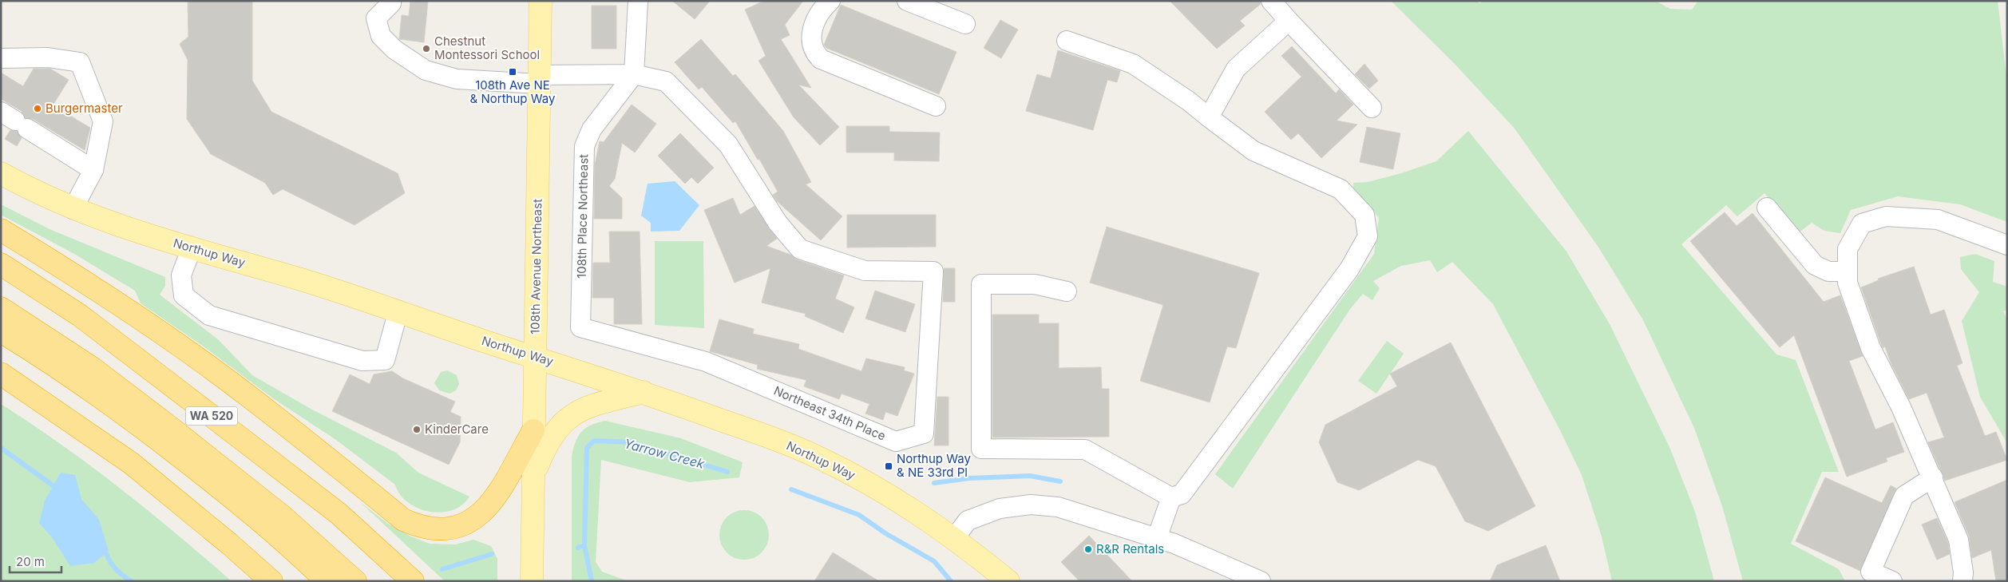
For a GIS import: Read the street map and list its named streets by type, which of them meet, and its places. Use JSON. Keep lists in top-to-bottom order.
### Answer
{
  "streets": {
    "highway": ["WA 520"],
    "main road": ["Northup Way", "108th Avenue Northeast"],
    "street": ["108th Place Northeast", "Northeast 34th Place"]
  },
  "crossings": [
    ["108th Place Northeast", "Northeast 34th Place"],
    ["Northup Way", "108th Avenue Northeast"]
  ],
  "water": ["Yarrow Creek"],
  "places": {
    "other": [
      "Chestnut Montessori School",
      "Burgermaster",
      "KinderCare",
      "R&R Rentals"
    ],
    "transit": ["108th Ave NE & Northup Way", "Northup Way & NE 33rd Pl"]
  },
  "scale_bar": "20 m"
}
